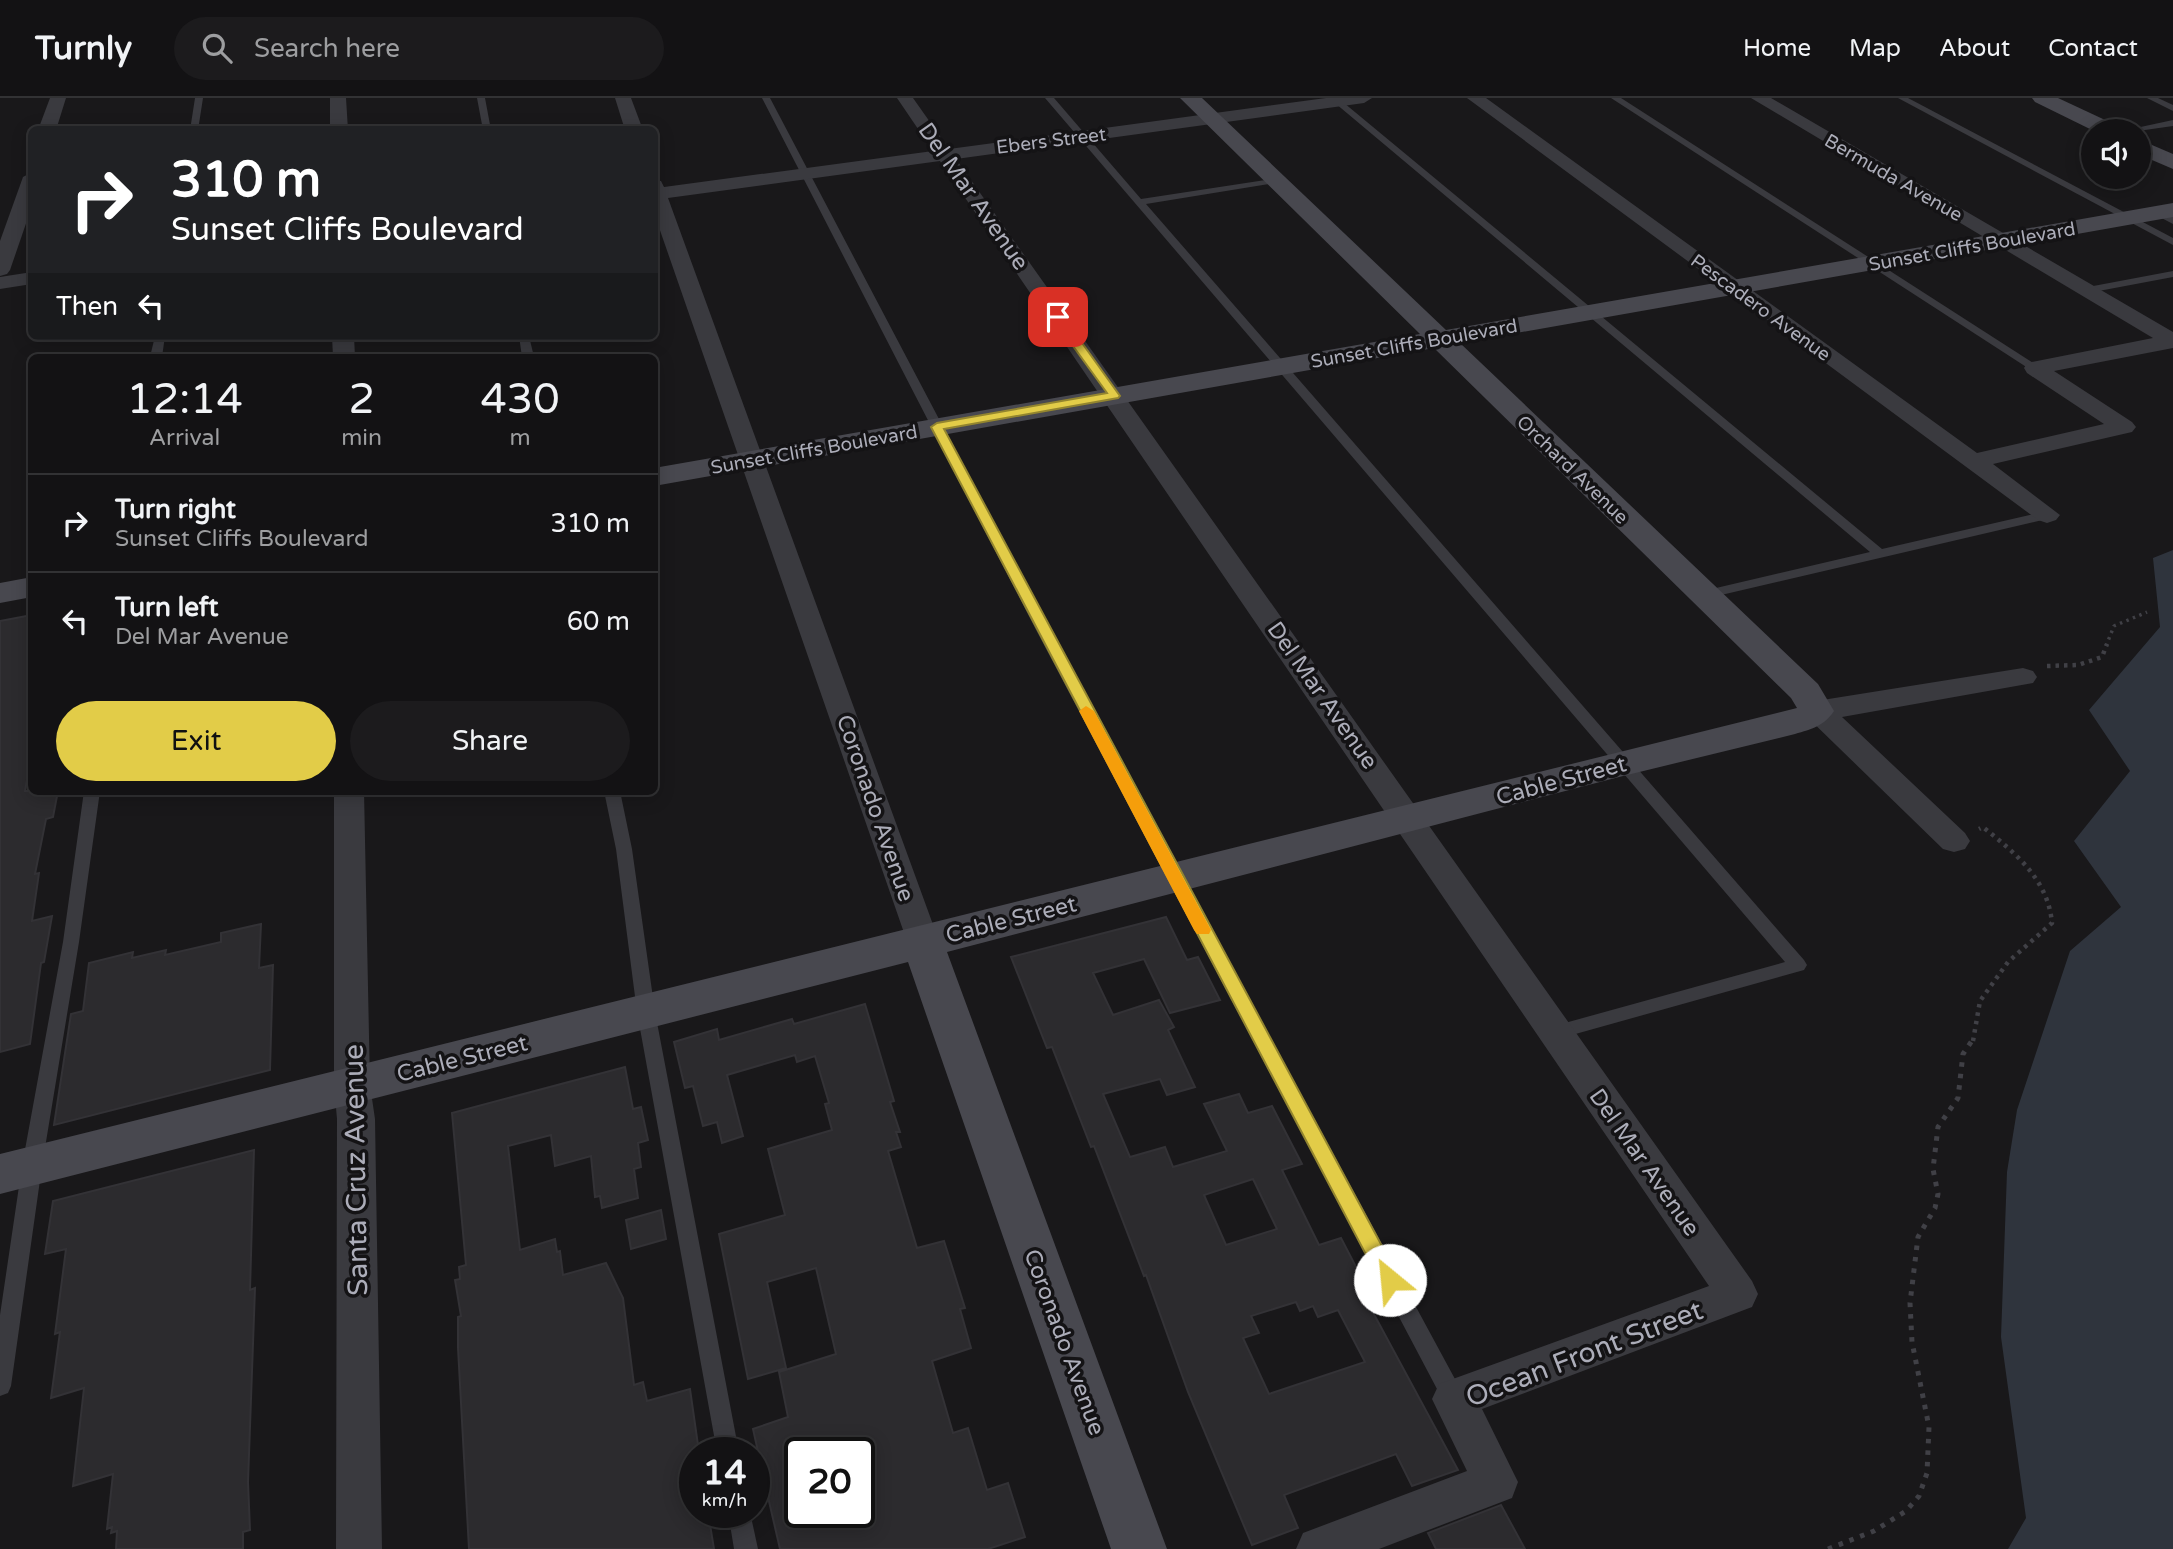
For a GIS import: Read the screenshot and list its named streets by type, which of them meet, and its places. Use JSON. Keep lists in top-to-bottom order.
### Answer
{
  "streets": {
    "street": [
      "Ebers Street",
      "Bermuda Avenue",
      "Del Mar Avenue",
      "Sunset Cliffs Boulevard",
      "Pescadero Avenue",
      "Orchard Avenue",
      "Cable Street",
      "Coronado Avenue",
      "Santa Cruz Avenue",
      "Ocean Front Street"
    ]
  },
  "crossings": [
    ["Ebers Street", "Del Mar Avenue"],
    ["Ebers Street", "Orchard Avenue"],
    ["Bermuda Avenue", "Sunset Cliffs Boulevard"],
    ["Del Mar Avenue", "Sunset Cliffs Boulevard"],
    ["Del Mar Avenue", "Cable Street"],
    ["Del Mar Avenue", "Ocean Front Street"],
    ["Sunset Cliffs Boulevard", "Pescadero Avenue"],
    ["Sunset Cliffs Boulevard", "Orchard Avenue"],
    ["Sunset Cliffs Boulevard", "Coronado Avenue"],
    ["Orchard Avenue", "Cable Street"],
    ["Cable Street", "Coronado Avenue"],
    ["Cable Street", "Santa Cruz Avenue"]
  ],
  "page": {
    "header": "Turnly",
    "search": "Search here",
    "nav": [
      "Home",
      "Map",
      "About",
      "Contact"
    ],
    "turn": ["310 m", "Sunset Cliffs Boulevard"],
    "then": "Then",
    "eta": [
      "12:14",
      "Arrival",
      "2",
      "min",
      "430",
      "m"
    ],
    "list": [
      {
        "name": "Turn right",
        "note": "Sunset Cliffs Boulevard",
        "value": "310 m"
      },
      {
        "name": "Turn left",
        "note": "Del Mar Avenue",
        "value": "60 m"
      }
    ],
    "buttons": ["Exit", "Share"],
    "speed": "14 km/h",
    "limit": "20"
  }
}
